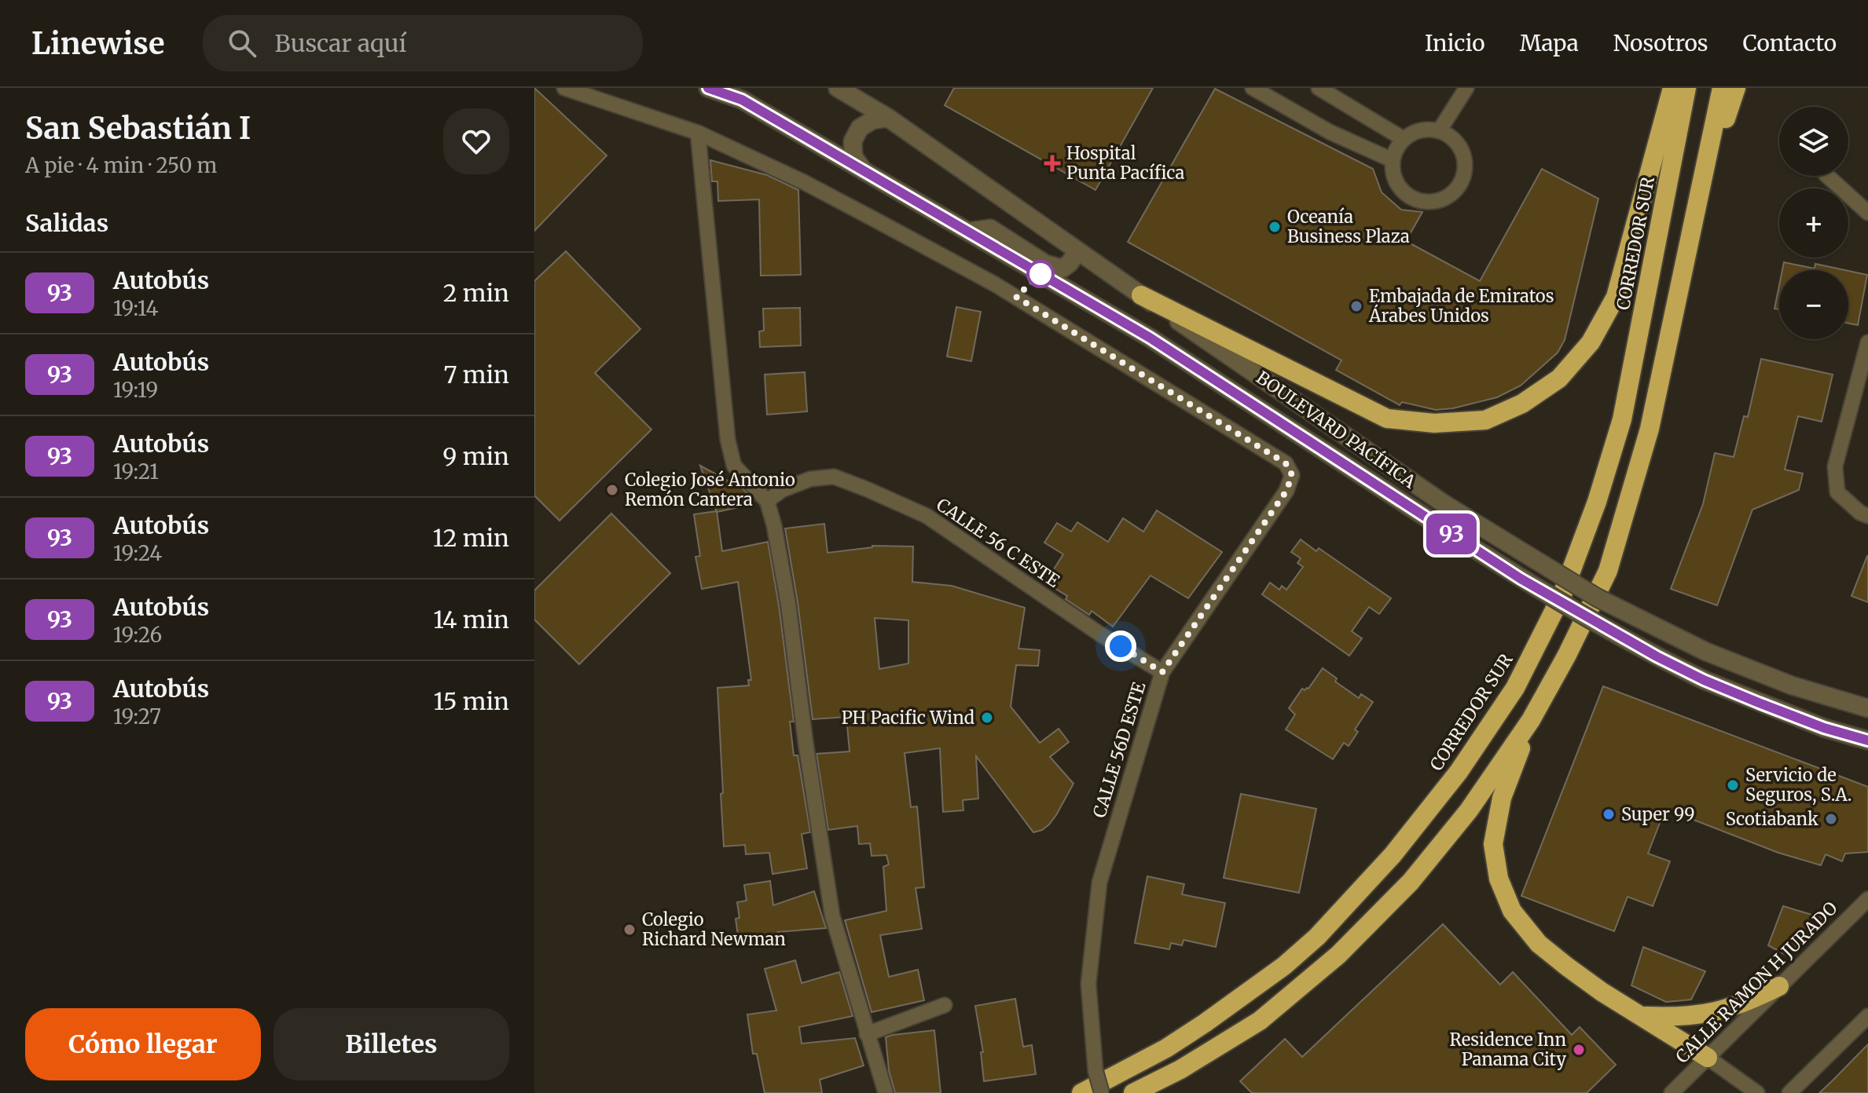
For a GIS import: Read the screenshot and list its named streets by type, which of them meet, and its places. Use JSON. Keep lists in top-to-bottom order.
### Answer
{
  "streets": {
    "highway": ["CORREDOR SUR"],
    "street": [
      "BOULEVARD PACÍFICA",
      "CALLE 56 C ESTE",
      "CALLE 56D ESTE",
      "CALLE RAMON H JURADO"
    ]
  },
  "crossings": [
    ["CALLE 56 C ESTE", "CALLE 56D ESTE"]
  ],
  "places": {
    "health": ["Hospital Punta Pacífica"],
    "other": [
      "Oceanía Business Plaza",
      "Embajada de Emiratos Árabes Unidos",
      "Colegio José Antonio Remón Cantera",
      "PH Pacific Wind",
      "Servicio de Seguros, S.A.",
      "Super 99",
      "Scotiabank",
      "Colegio Richard Newman",
      "Residence Inn Panama City"
    ]
  },
  "lines": ["bus line 93"],
  "page": {
    "header": "Linewise",
    "search": "Buscar aquí",
    "nav": [
      "Inicio",
      "Mapa",
      "Nosotros",
      "Contacto"
    ],
    "heading": [
      ["San Sebastián I", "A pie · 4 min · 250 m"],
      "Salidas"
    ],
    "on_map": "93",
    "map_buttons": ["+", "−"],
    "list": [
      {
        "mark": "93",
        "name": "Autobús",
        "note": "19:14",
        "value": "2 min"
      },
      {
        "mark": "93",
        "name": "Autobús",
        "note": "19:19",
        "value": "7 min"
      },
      {
        "mark": "93",
        "name": "Autobús",
        "note": "19:21",
        "value": "9 min"
      },
      {
        "mark": "93",
        "name": "Autobús",
        "note": "19:24",
        "value": "12 min"
      },
      {
        "mark": "93",
        "name": "Autobús",
        "note": "19:26",
        "value": "14 min"
      },
      {
        "mark": "93",
        "name": "Autobús",
        "note": "19:27",
        "value": "15 min"
      }
    ],
    "buttons": ["Cómo llegar", "Billetes"]
  }
}
